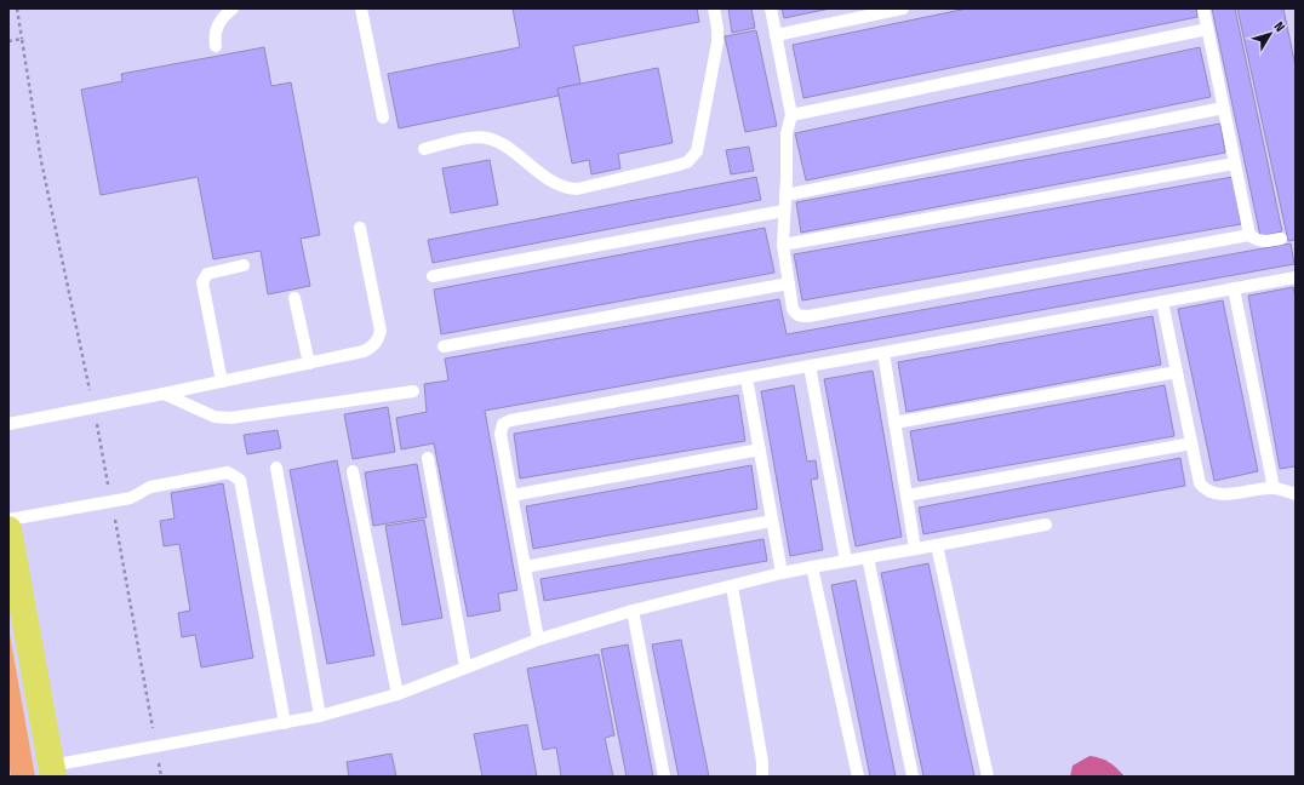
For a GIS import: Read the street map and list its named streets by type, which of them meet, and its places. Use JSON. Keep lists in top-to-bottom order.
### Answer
{
  "north": "top right"
}
